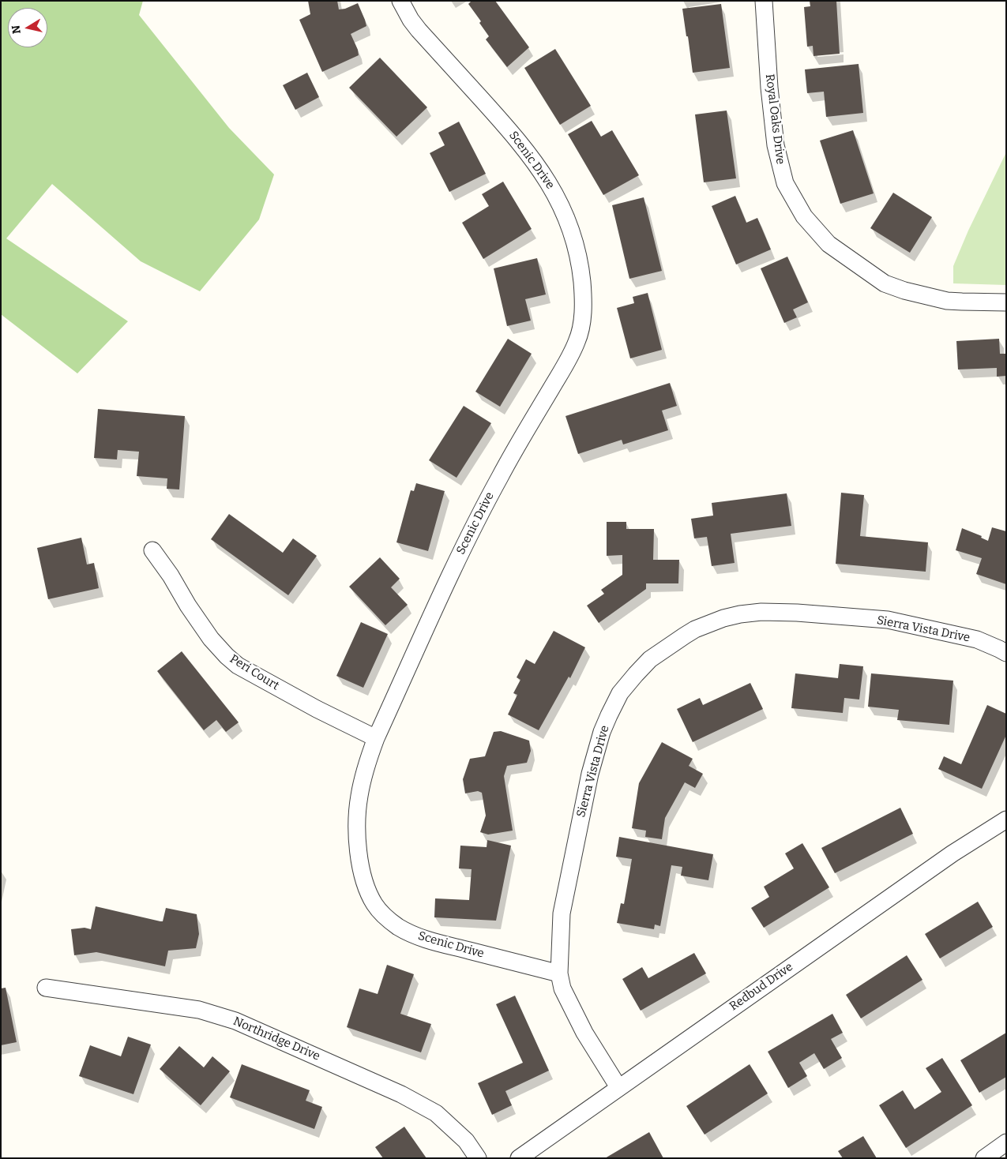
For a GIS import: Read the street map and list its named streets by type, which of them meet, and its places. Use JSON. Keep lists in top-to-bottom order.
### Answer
{
  "streets": {
    "street": [
      "Royal Oaks Drive",
      "Scenic Drive",
      "Sierra Vista Drive",
      "Peri Court",
      "Redbud Drive",
      "Northridge Drive"
    ]
  },
  "crossings": [
    ["Scenic Drive", "Sierra Vista Drive"],
    ["Scenic Drive", "Peri Court"],
    ["Sierra Vista Drive", "Redbud Drive"]
  ],
  "north": "left"
}
